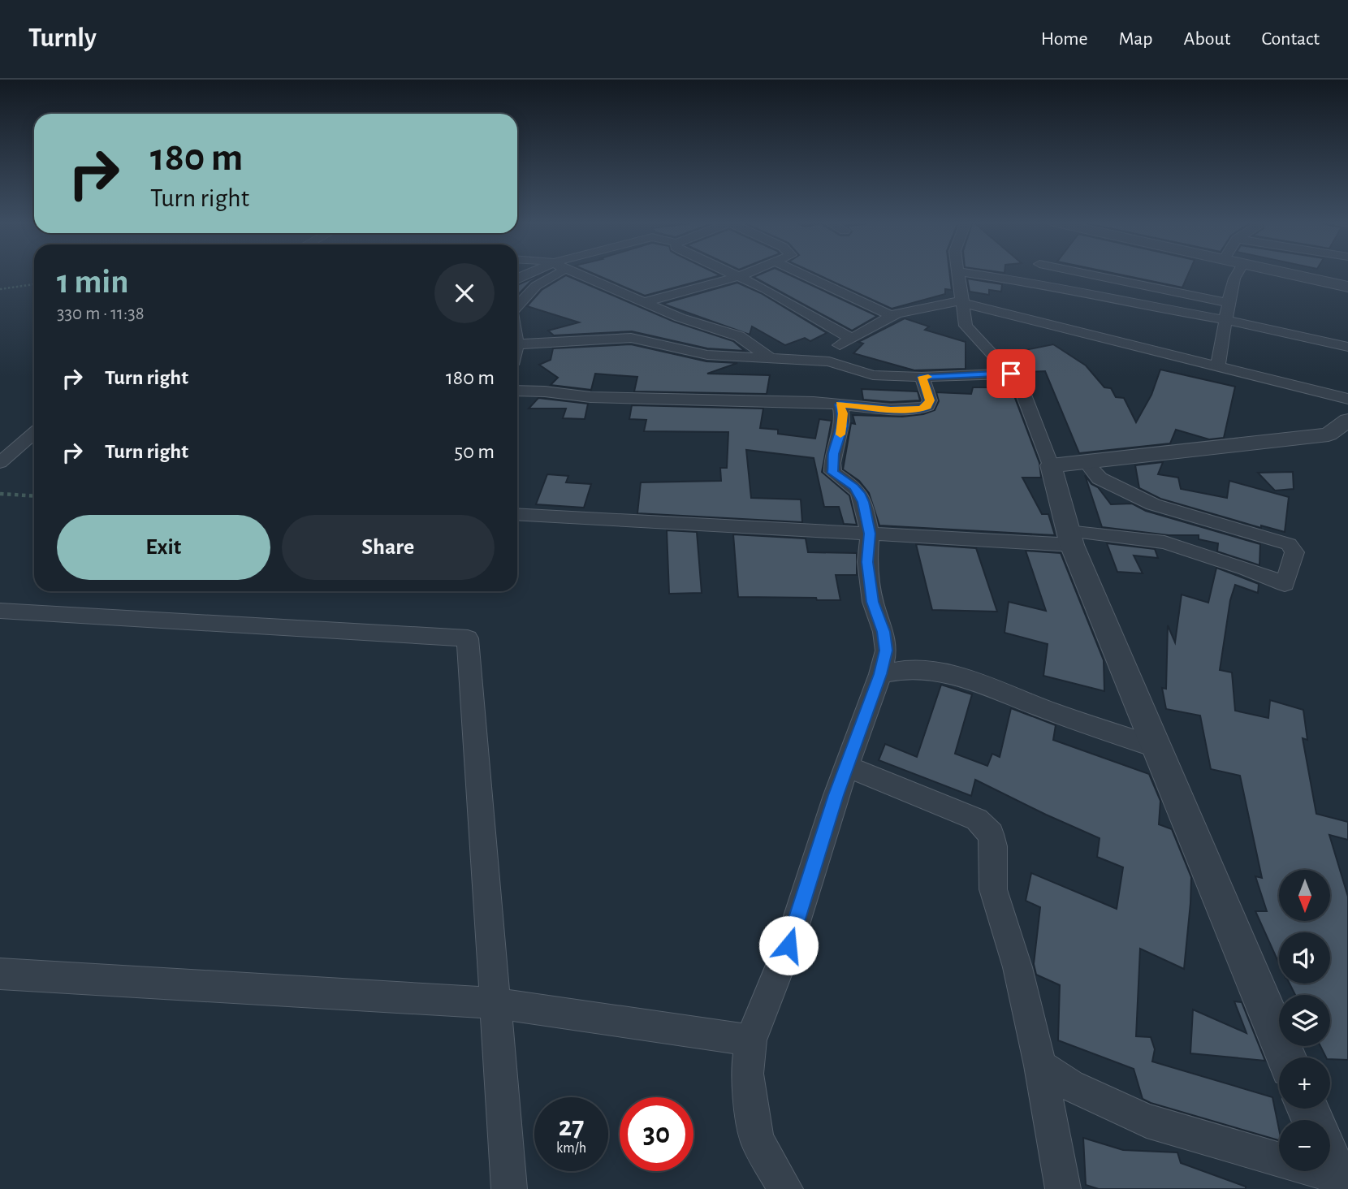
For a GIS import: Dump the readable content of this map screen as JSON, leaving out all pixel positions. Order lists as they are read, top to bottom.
{
  "north": "bottom",
  "page": {
    "header": "Turnly",
    "nav": [
      "Home",
      "Map",
      "About",
      "Contact"
    ],
    "turn": ["180 m", "Turn right"],
    "heading": ["1 min", "330 m · 11:38"],
    "list": [
      {
        "name": "Turn right",
        "value": "180 m"
      },
      {
        "name": "Turn right",
        "value": "50 m"
      }
    ],
    "buttons": ["Exit", "Share"],
    "map_buttons": ["+", "−"],
    "speed": "27 km/h",
    "limit": "30"
  }
}
